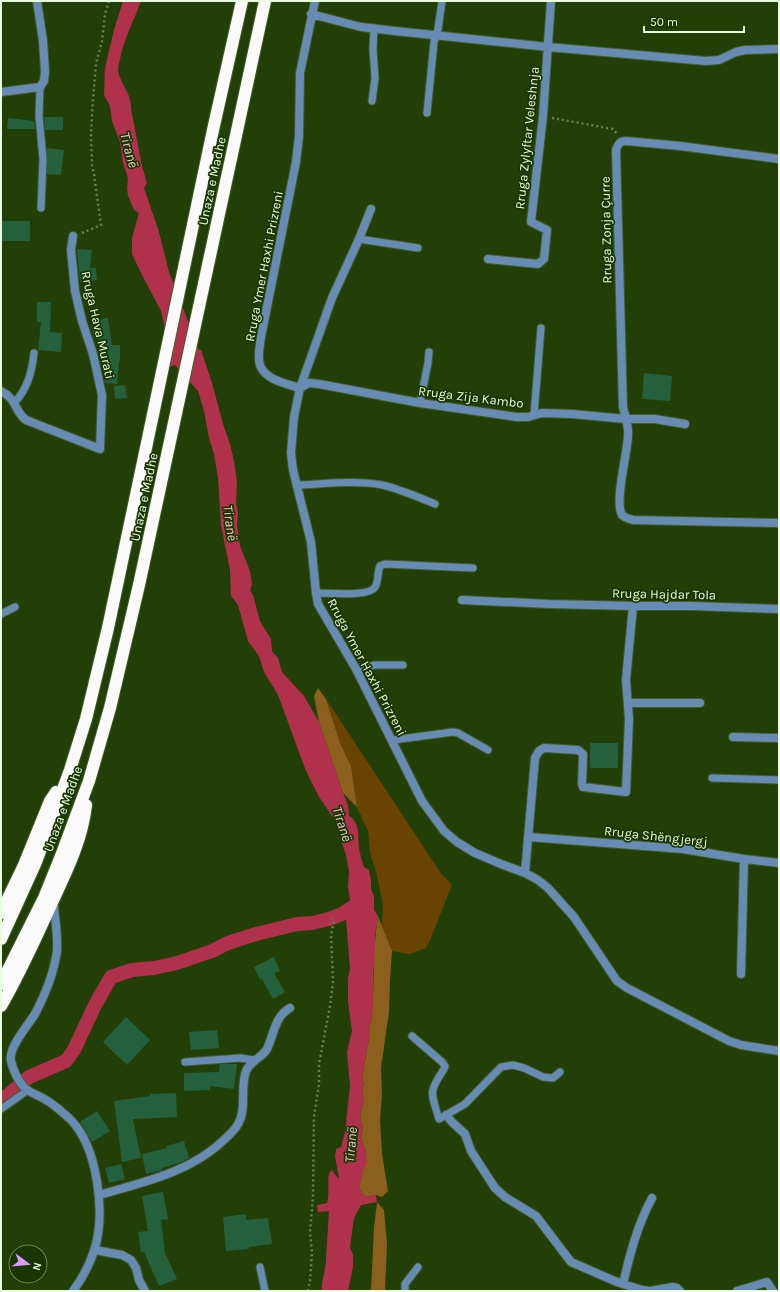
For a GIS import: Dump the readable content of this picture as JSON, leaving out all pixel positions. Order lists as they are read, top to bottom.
{
  "streets": {
    "highway": ["Unaza e Madhe"],
    "street": [
      "Rruga Zylyftar Veleshnja",
      "Rruga Zonja Çurre",
      "Rruga Ymer Haxhi Prizreni",
      "Rruga Hava Murati",
      "Rruga Zija Kambo",
      "Rruga Hajdar Tola",
      "Rruga Shëngjergj"
    ]
  },
  "crossings": [
    ["Rruga Zonja Çurre", "Rruga Zija Kambo"],
    ["Rruga Ymer Haxhi Prizreni", "Rruga Zija Kambo"]
  ],
  "water": ["Tiranë"],
  "scale_bar": "50 m",
  "north": "right"
}
